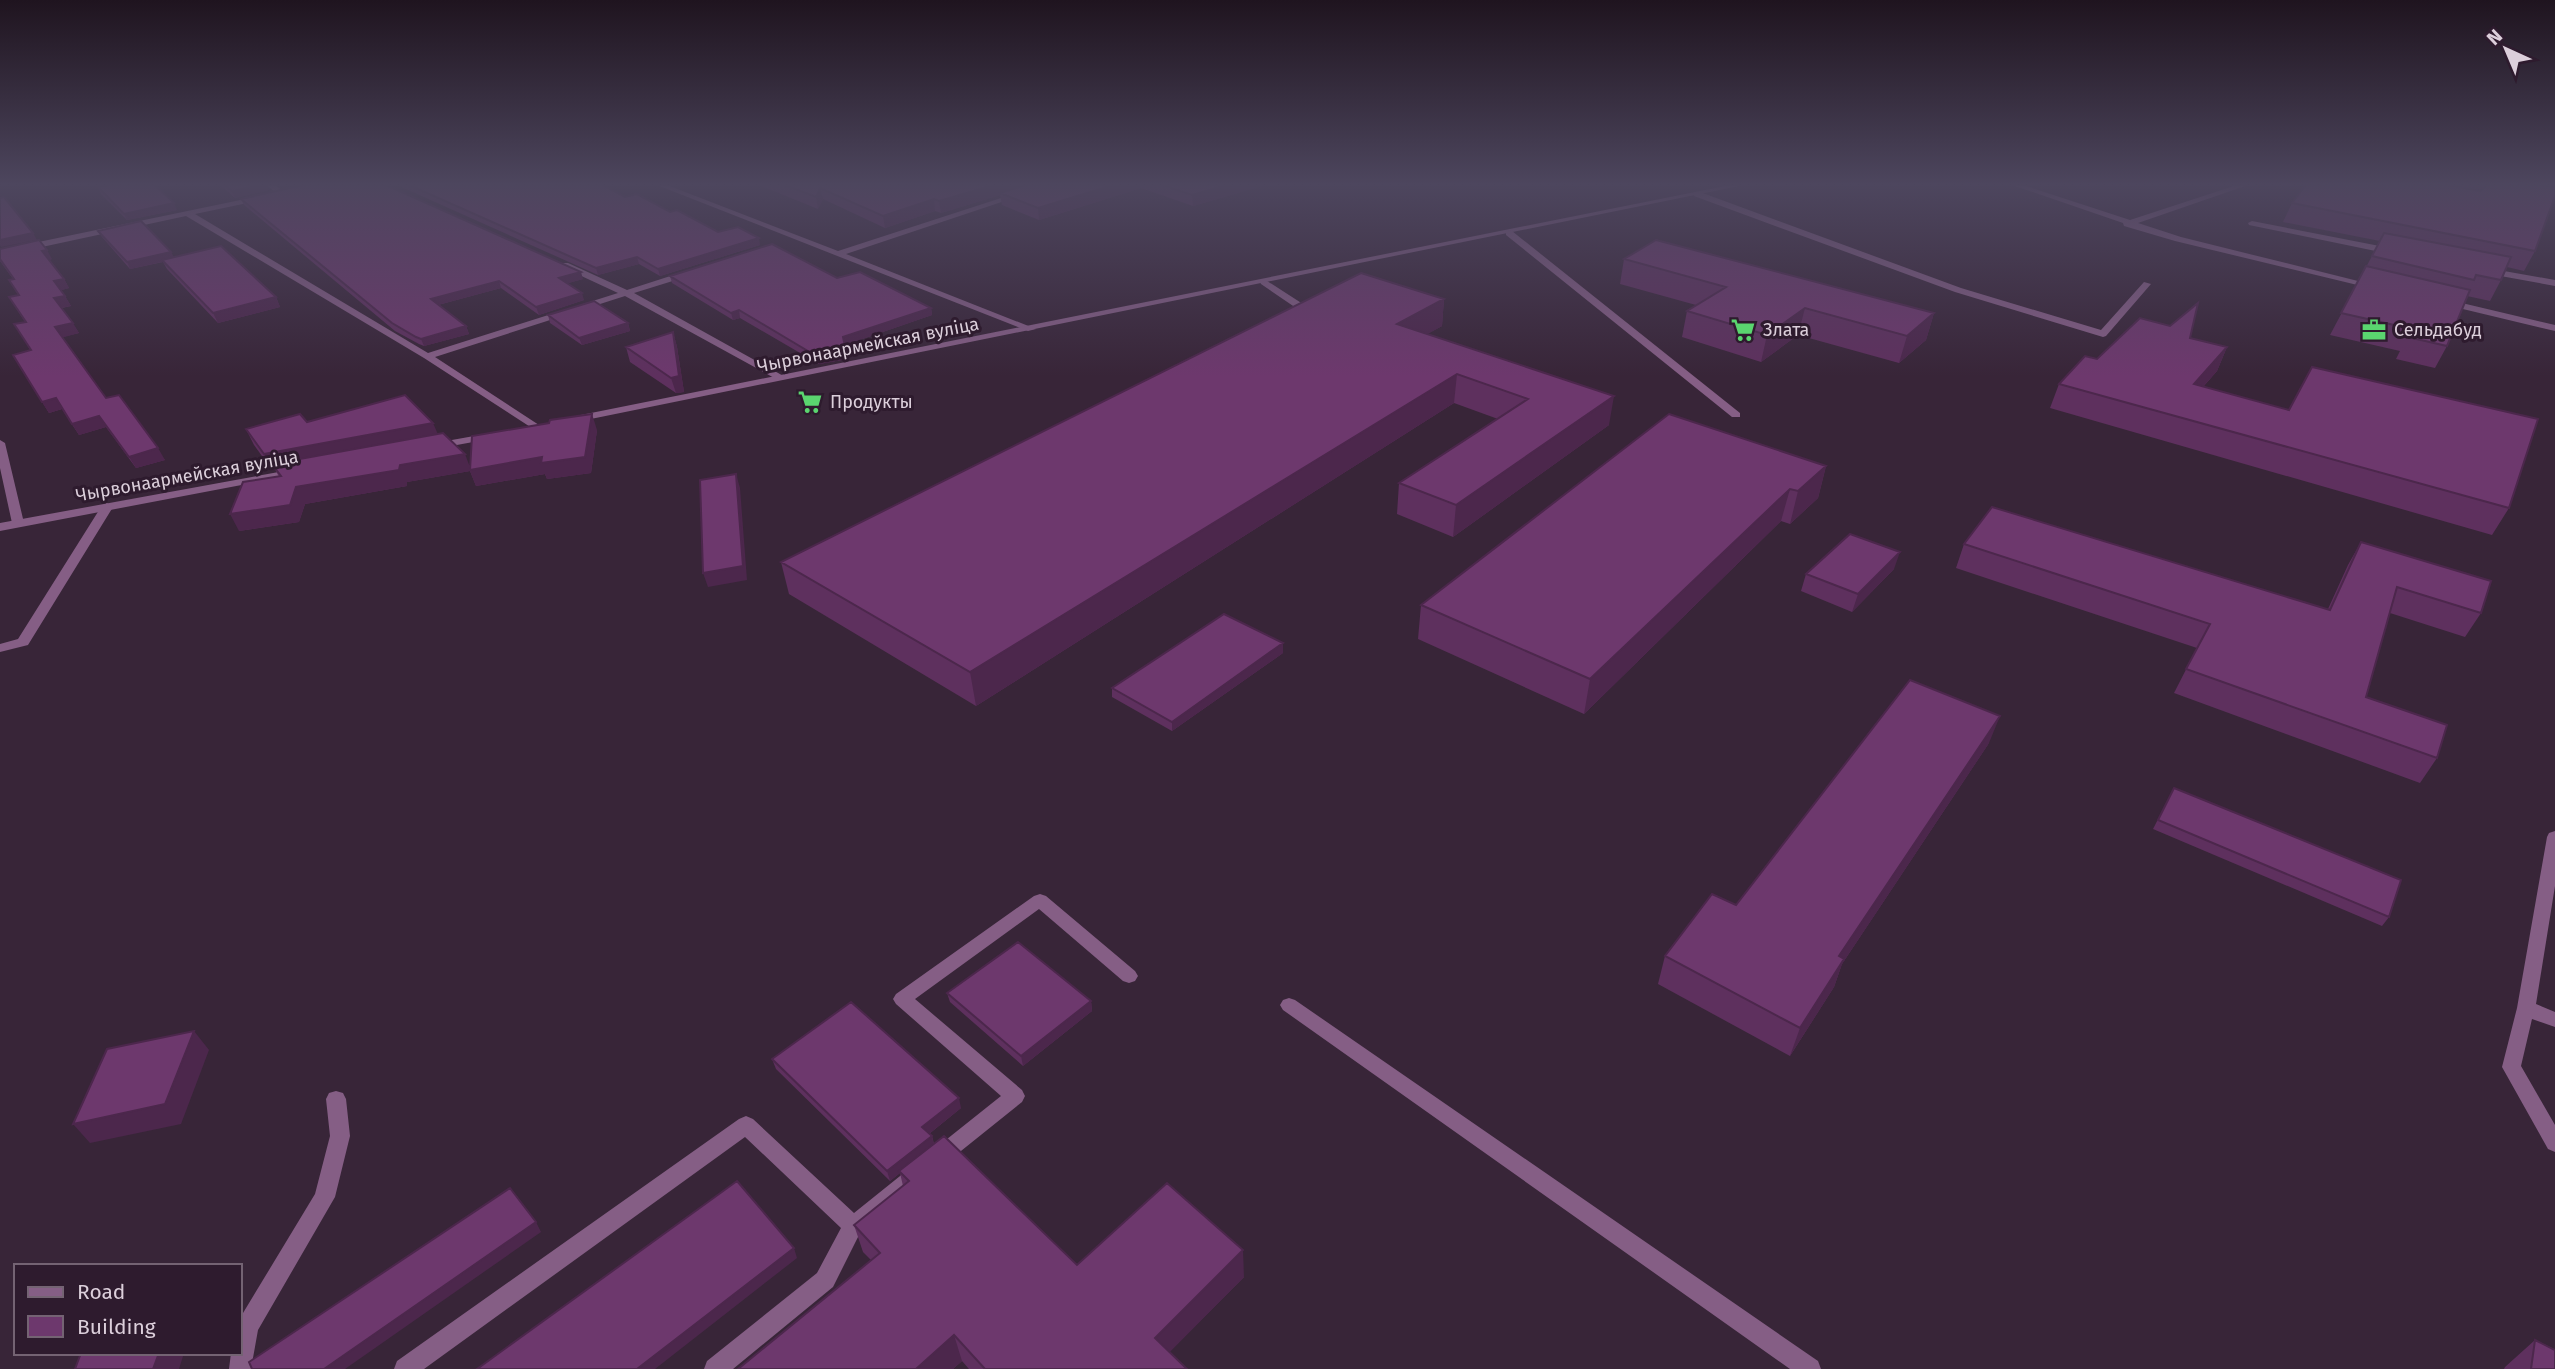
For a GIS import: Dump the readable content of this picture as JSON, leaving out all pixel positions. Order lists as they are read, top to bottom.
{
  "streets": {
    "street": ["Чырвонаармейская вуліца"]
  },
  "places": {
    "supermarket": ["Злата", "Продукты"],
    "office": ["Сельдабуд"]
  },
  "legend": ["Road", "Building"],
  "north": "top left"
}
